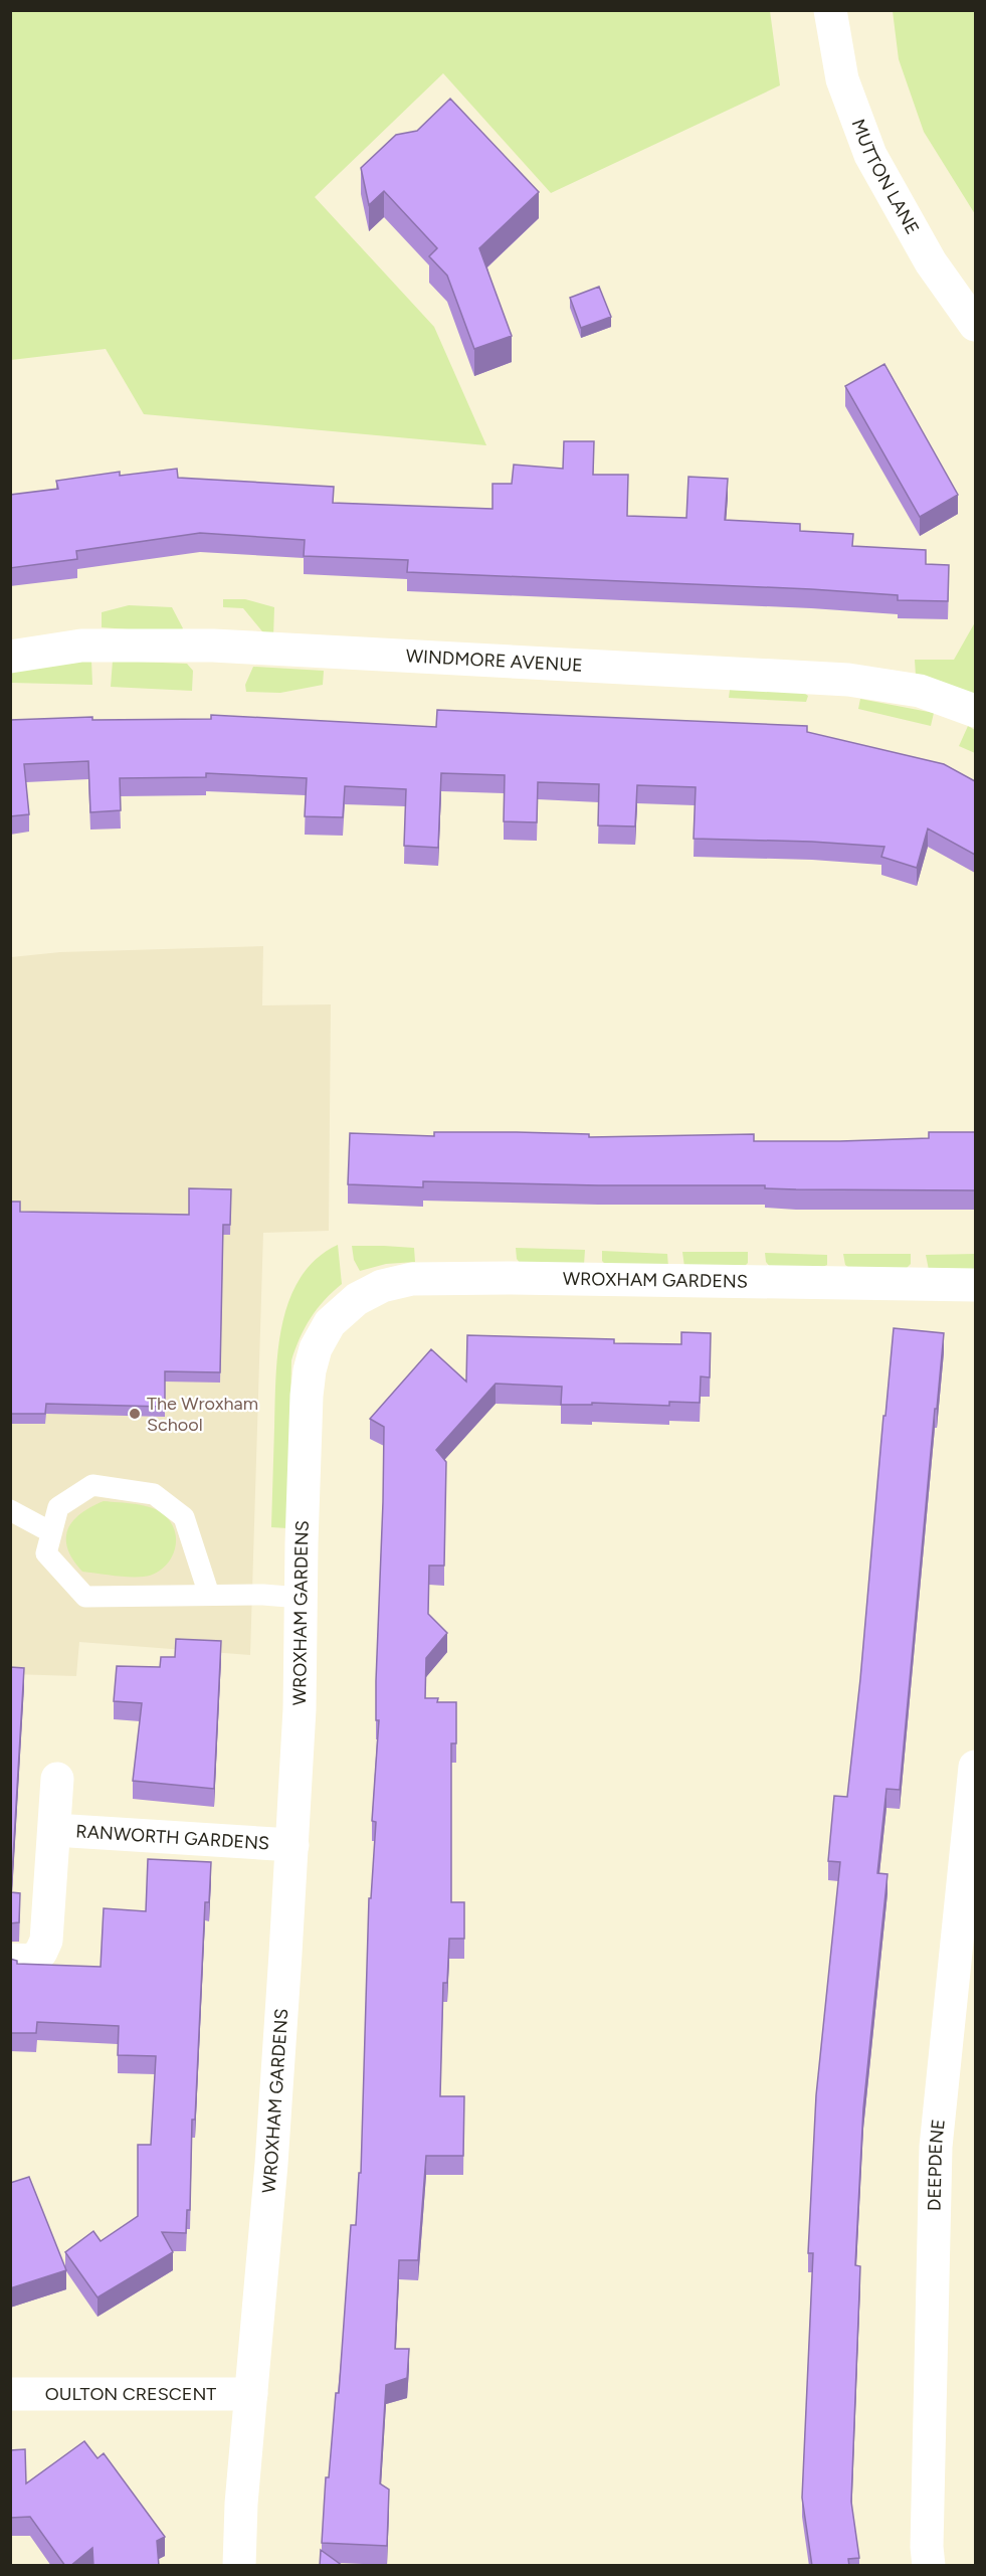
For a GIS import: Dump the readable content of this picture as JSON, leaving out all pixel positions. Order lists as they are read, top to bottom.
{
  "streets": {
    "street": [
      "MUTTON LANE",
      "WINDMORE AVENUE",
      "WROXHAM GARDENS",
      "RANWORTH GARDENS",
      "DEEPDENE",
      "OULTON CRESCENT"
    ]
  },
  "crossings": [
    ["WROXHAM GARDENS", "RANWORTH GARDENS"],
    ["WROXHAM GARDENS", "OULTON CRESCENT"]
  ],
  "places": ["The Wroxham School"]
}
